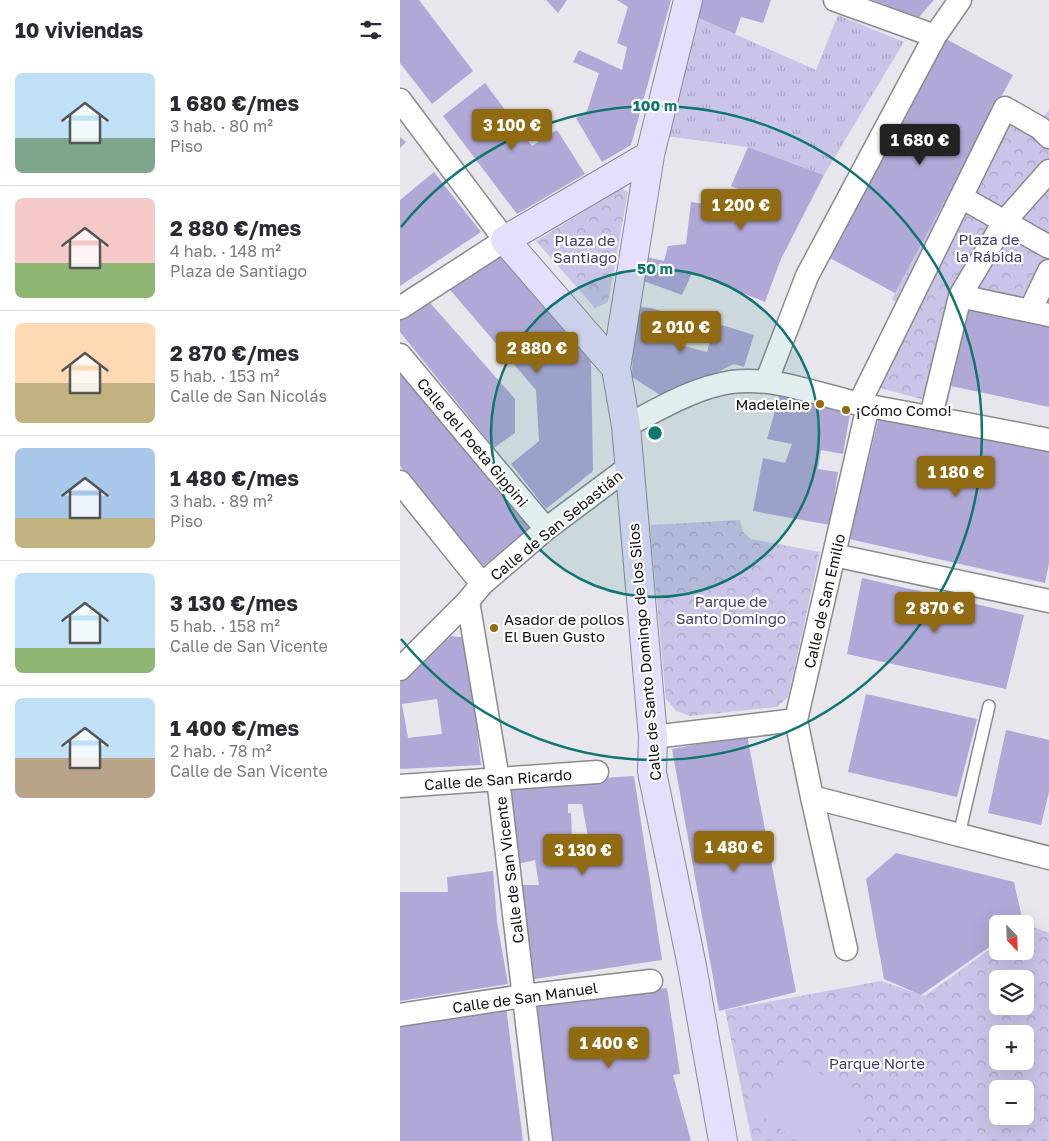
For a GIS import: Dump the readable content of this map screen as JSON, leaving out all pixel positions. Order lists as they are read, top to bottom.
{
  "streets": {
    "street": [
      "Calle del Poeta Gippini",
      "Calle de San Sebastián",
      "Calle de San Emilio",
      "Calle de Santo Domingo de los Silos",
      "Calle de San Ricardo",
      "Calle de San Vicente",
      "Calle de San Manuel"
    ]
  },
  "crossings": [
    ["Calle del Poeta Gippini", "Calle de San Sebastián"],
    ["Calle de San Sebastián", "Calle de Santo Domingo de los Silos"],
    ["Calle de San Sebastián", "Calle de San Vicente"],
    ["Calle de San Ricardo", "Calle de San Vicente"],
    ["Calle de San Vicente", "Calle de San Manuel"]
  ],
  "parks": [
    "Plaza de la Rábida",
    "Plaza de Santiago",
    "Parque de Santo Domingo",
    "Parque Norte"
  ],
  "places": ["Madeleine", "¡Cómo Como!", "Asador de pollos El Buen Gusto"],
  "north": "bottom right",
  "page": {
    "heading": "10 viviendas",
    "list": [
      {
        "name": "1 680 €/mes",
        "note": "3 hab. · 80 m² · Piso"
      },
      {
        "name": "2 880 €/mes",
        "note": "4 hab. · 148 m² · Plaza de Santiago"
      },
      {
        "name": "2 870 €/mes",
        "note": "5 hab. · 153 m² · Calle de San Nicolás"
      },
      {
        "name": "1 480 €/mes",
        "note": "3 hab. · 89 m² · Piso"
      },
      {
        "name": "3 130 €/mes",
        "note": "5 hab. · 158 m² · Calle de San Vicente"
      },
      {
        "name": "1 400 €/mes",
        "note": "2 hab. · 78 m² · Calle de San Vicente"
      }
    ],
    "price": [
      "3 100 €",
      "1 680 €",
      "1 200 €",
      "2 010 €",
      "2 880 €",
      "1 180 €",
      "2 870 €",
      "1 480 €",
      "3 130 €",
      "1 400 €"
    ],
    "map_buttons": ["+", "−"]
  },
  "rings": ["100 m", "50 m"]
}
